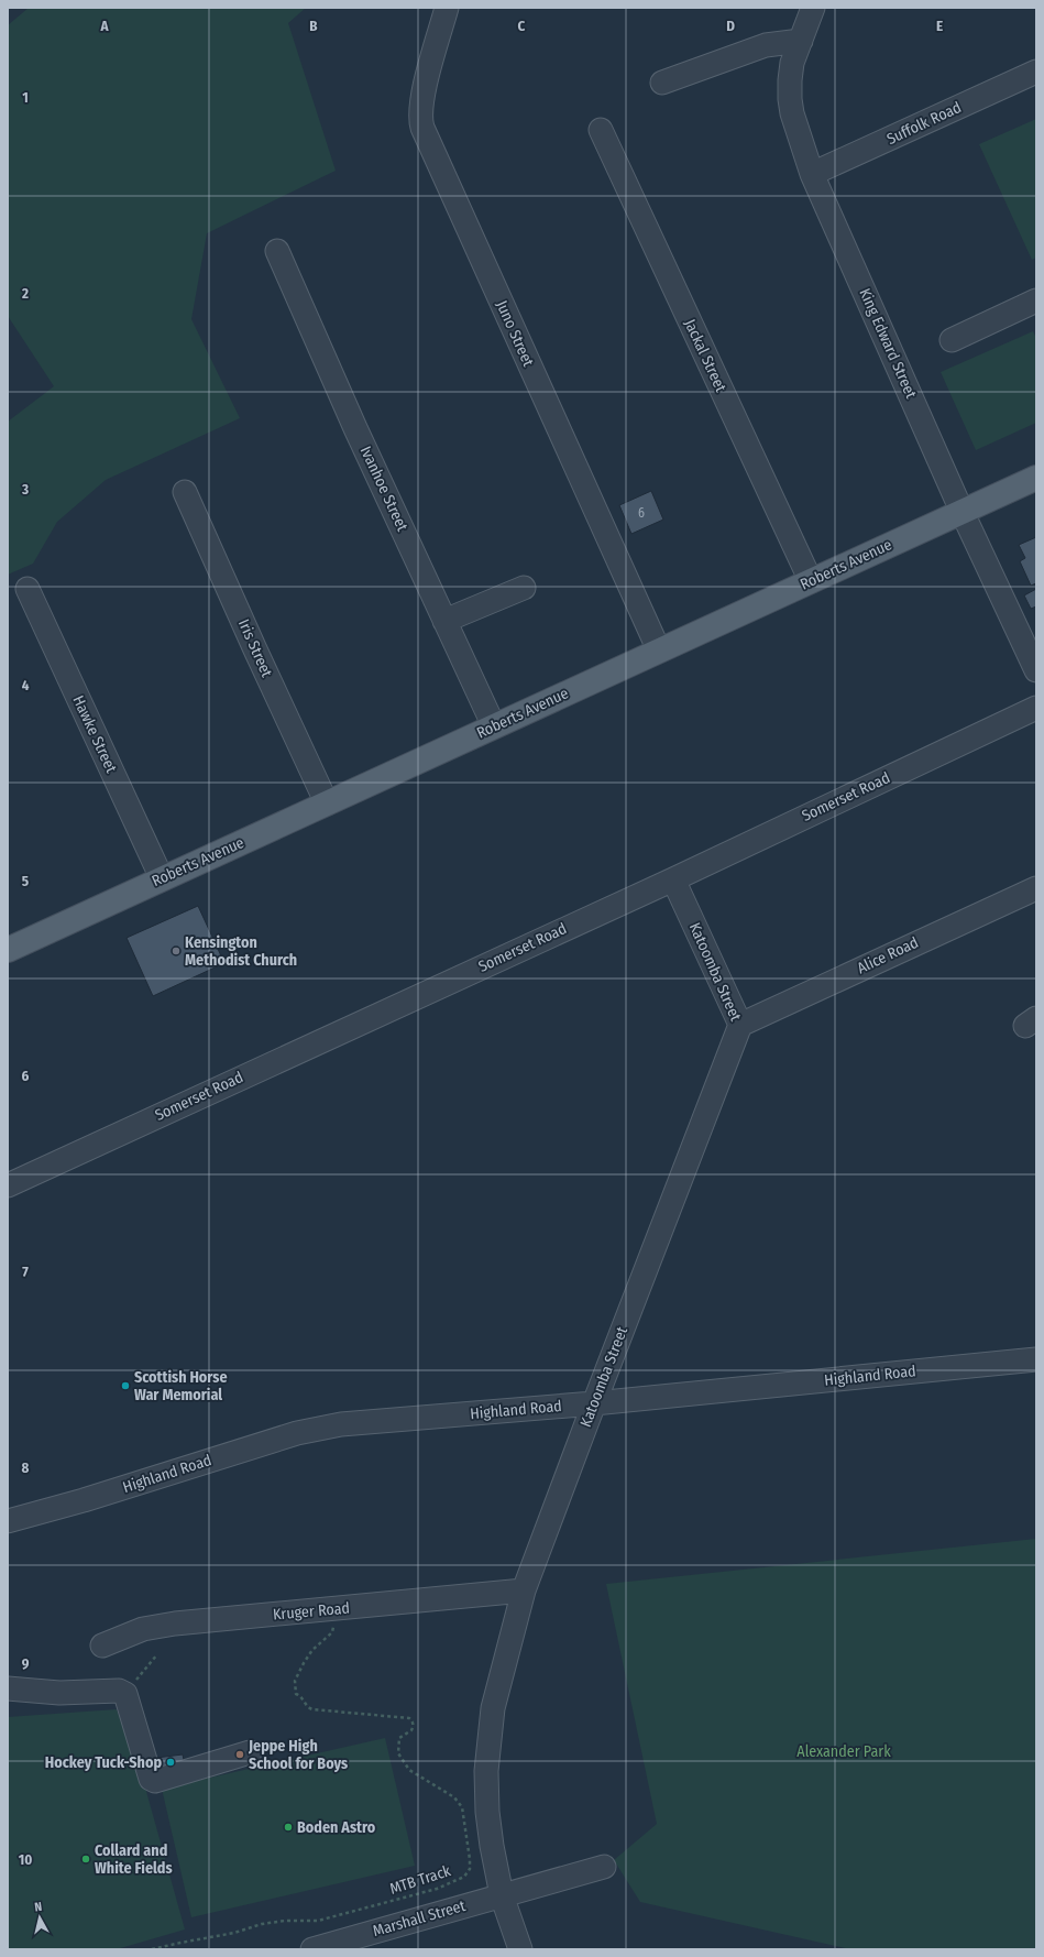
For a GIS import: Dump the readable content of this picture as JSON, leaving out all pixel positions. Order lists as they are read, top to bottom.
{
  "streets": {
    "main road": ["Roberts Avenue"],
    "street": [
      "Suffolk Road",
      "Juno Street",
      "King Edward Street",
      "Jackal Street",
      "Ivanhoe Street",
      "Iris Street",
      "Hawke Street",
      "Somerset Road",
      "Alice Road",
      "Katoomba Street",
      "Highland Road",
      "Kruger Road",
      "Marshall Street"
    ],
    "path": ["MTB Track"]
  },
  "crossings": [
    ["Suffolk Road", "King Edward Street"],
    ["Juno Street", "Roberts Avenue"],
    ["King Edward Street", "Roberts Avenue"],
    ["Jackal Street", "Roberts Avenue"],
    ["Ivanhoe Street", "Roberts Avenue"],
    ["Roberts Avenue", "Iris Street"],
    ["Roberts Avenue", "Hawke Street"],
    ["Somerset Road", "Katoomba Street"],
    ["Alice Road", "Katoomba Street"],
    ["Katoomba Street", "Highland Road"],
    ["Katoomba Street", "Kruger Road"],
    ["Katoomba Street", "Marshall Street"],
    ["Kruger Road", "MTB Track"]
  ],
  "parks": ["Alexander Park"],
  "places": [
    "Kensington Methodist Church",
    "Scottish Horse War Memorial",
    "Jeppe High School for Boys",
    "Hockey Tuck-Shop",
    "Boden Astro",
    "Collard and White Fields"
  ],
  "house_numbers": ["6"],
  "north": "top",
  "grid": {
    "columns": [
      "A",
      "B",
      "C",
      "D",
      "E"
    ],
    "rows": [
      "1",
      "2",
      "3",
      "4",
      "5",
      "6",
      "7",
      "8",
      "9",
      "10"
    ]
  }
}
